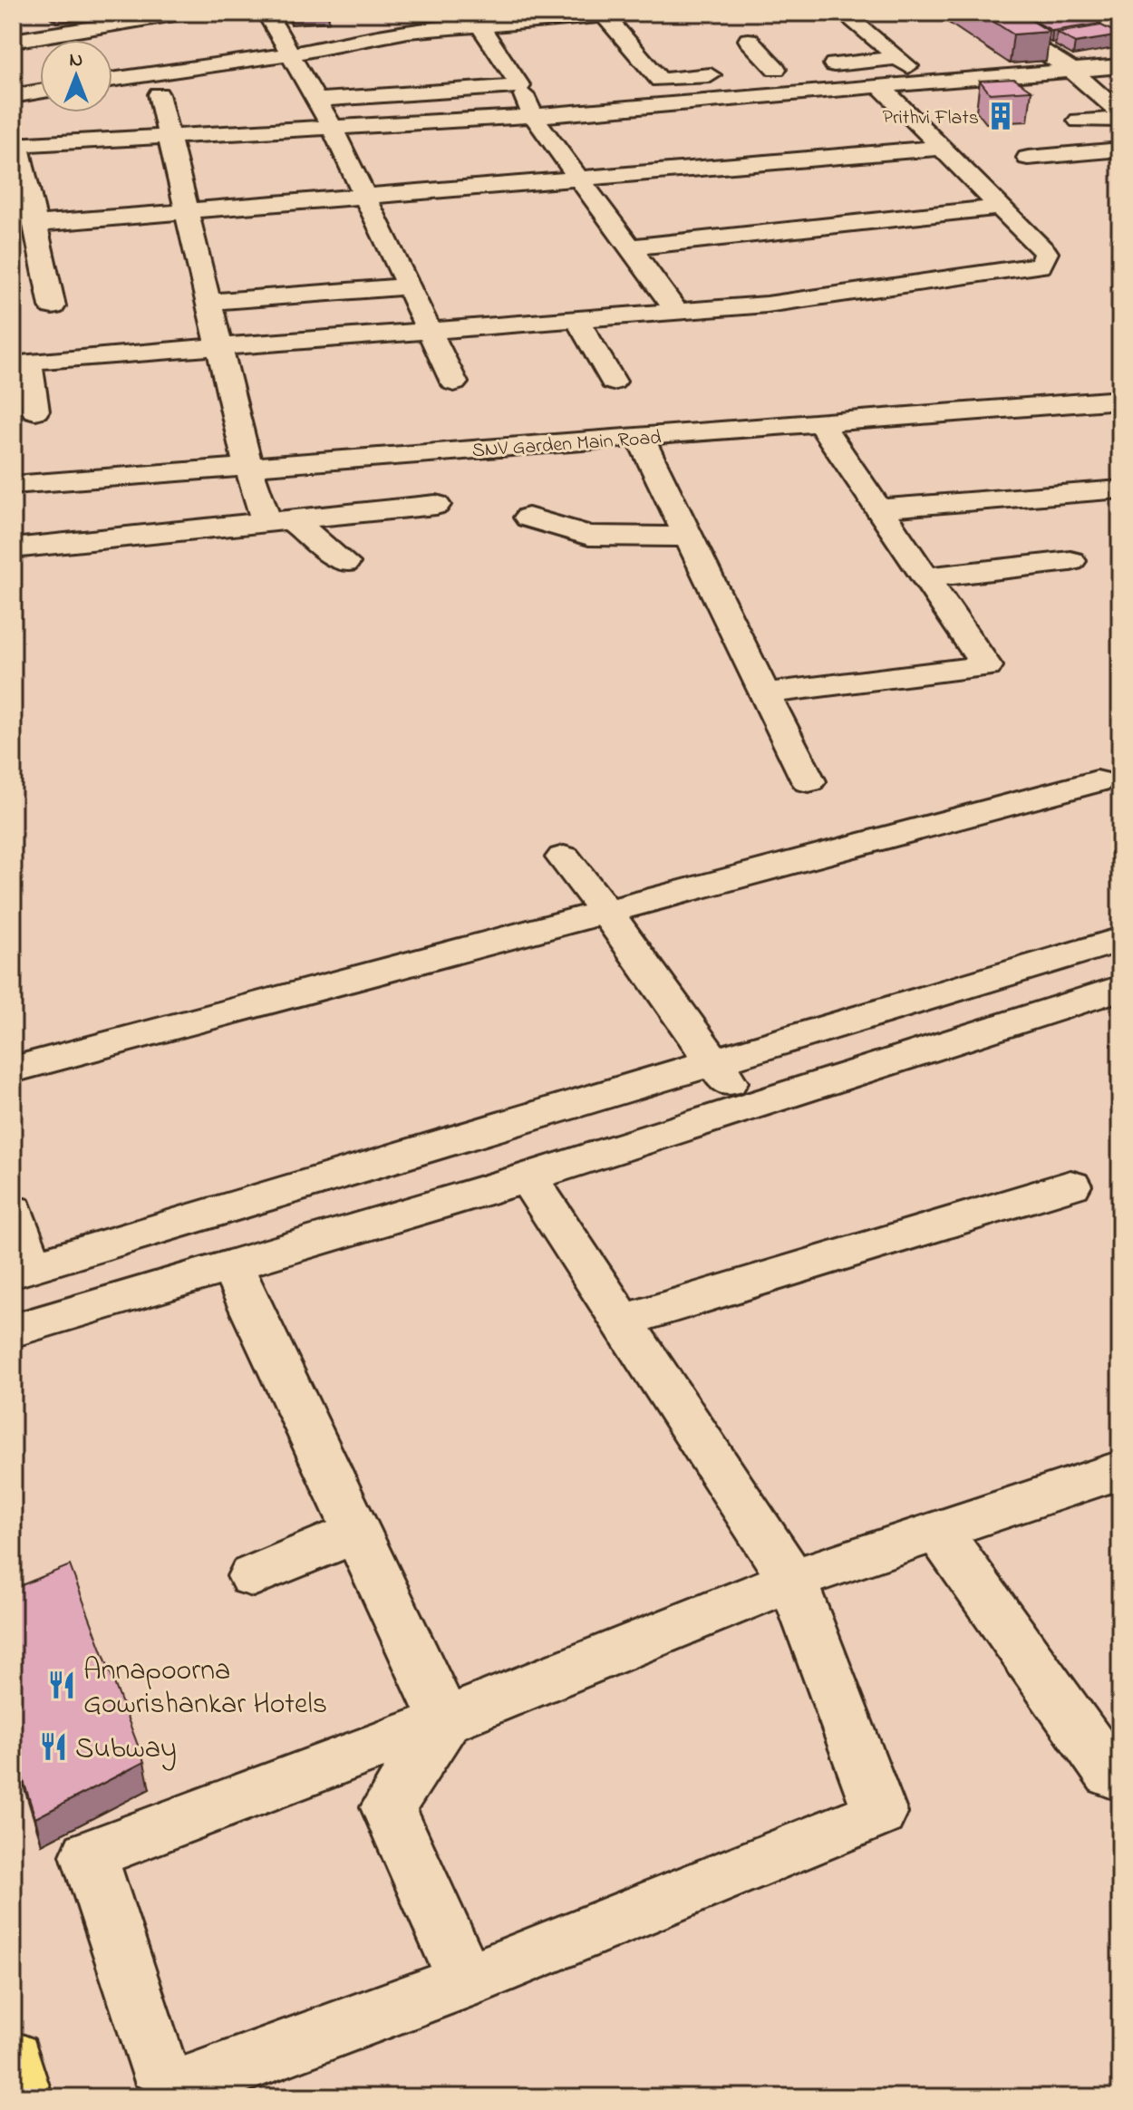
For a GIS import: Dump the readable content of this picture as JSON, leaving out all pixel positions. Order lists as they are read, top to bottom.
{
  "streets": {
    "street": ["SNV Garden Main Road"]
  },
  "places": {
    "building": ["Prithvi Flats"],
    "restaurant": ["Annapoorna Gowrishankar Hotels", "Subway"]
  },
  "north": "top"
}
